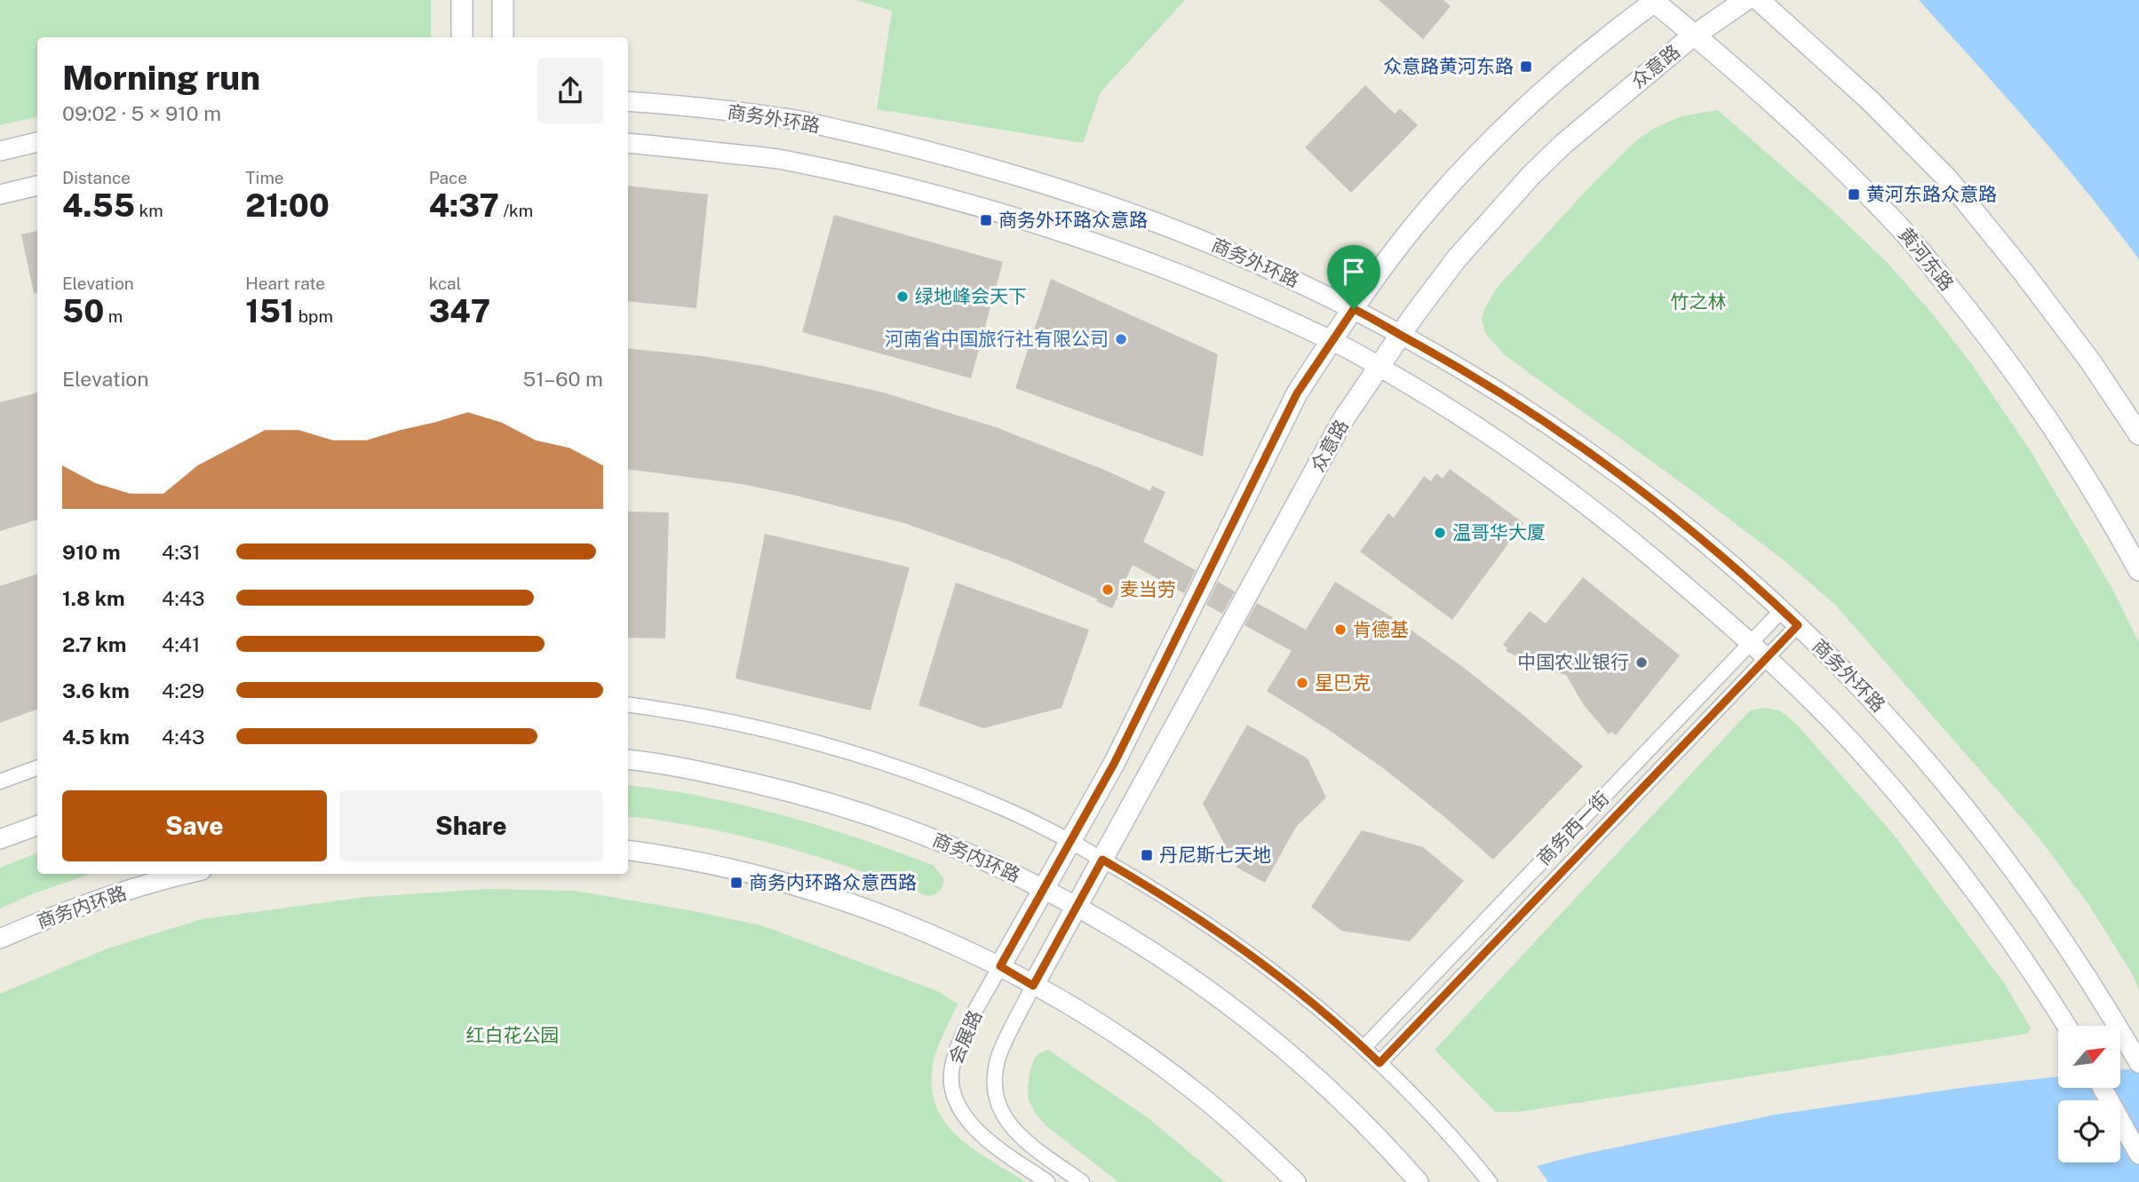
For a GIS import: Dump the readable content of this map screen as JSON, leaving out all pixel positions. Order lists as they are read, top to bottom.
{
  "streets": {
    "main road": ["众意路", "黄河东路"],
    "street": [
      "商务外环路",
      "商务西一街",
      "商务内环路",
      "会展路"
    ]
  },
  "crossings": [
    ["众意路", "商务外环路"],
    ["众意路", "黄河东路"],
    ["众意路", "商务内环路"],
    ["众意路", "会展路"],
    ["商务外环路", "商务西一街"]
  ],
  "parks": ["竹之林", "红白花公园"],
  "places": {
    "transit": [
      "众意路黄河东路",
      "黄河东路众意路",
      "商务外环路众意路",
      "丹尼斯七天地",
      "商务内环路众意西路"
    ],
    "other": [
      "绿地峰会天下",
      "河南省中国旅行社有限公司",
      "温哥华大厦",
      "麦当劳",
      "肯德基",
      "中国农业银行",
      "星巴克"
    ]
  },
  "north": "top right",
  "page": {
    "heading": ["Morning run", "09:02 · 5 × 910 m"],
    "stats": [
      ["Distance", "4.55 km"],
      ["Time", "21:00"],
      ["Pace", "4:37 /km"],
      ["Elevation", "50 m"],
      ["Heart rate", "151 bpm"],
      ["kcal", "347"]
    ],
    "chart": ["Elevation", "51–60 m"],
    "list": [
      {
        "name": "910 m",
        "note": "4:31"
      },
      {
        "name": "1.8 km",
        "note": "4:43"
      },
      {
        "name": "2.7 km",
        "note": "4:41"
      },
      {
        "name": "3.6 km",
        "note": "4:29"
      },
      {
        "name": "4.5 km",
        "note": "4:43"
      }
    ],
    "buttons": ["Save", "Share"]
  }
}
